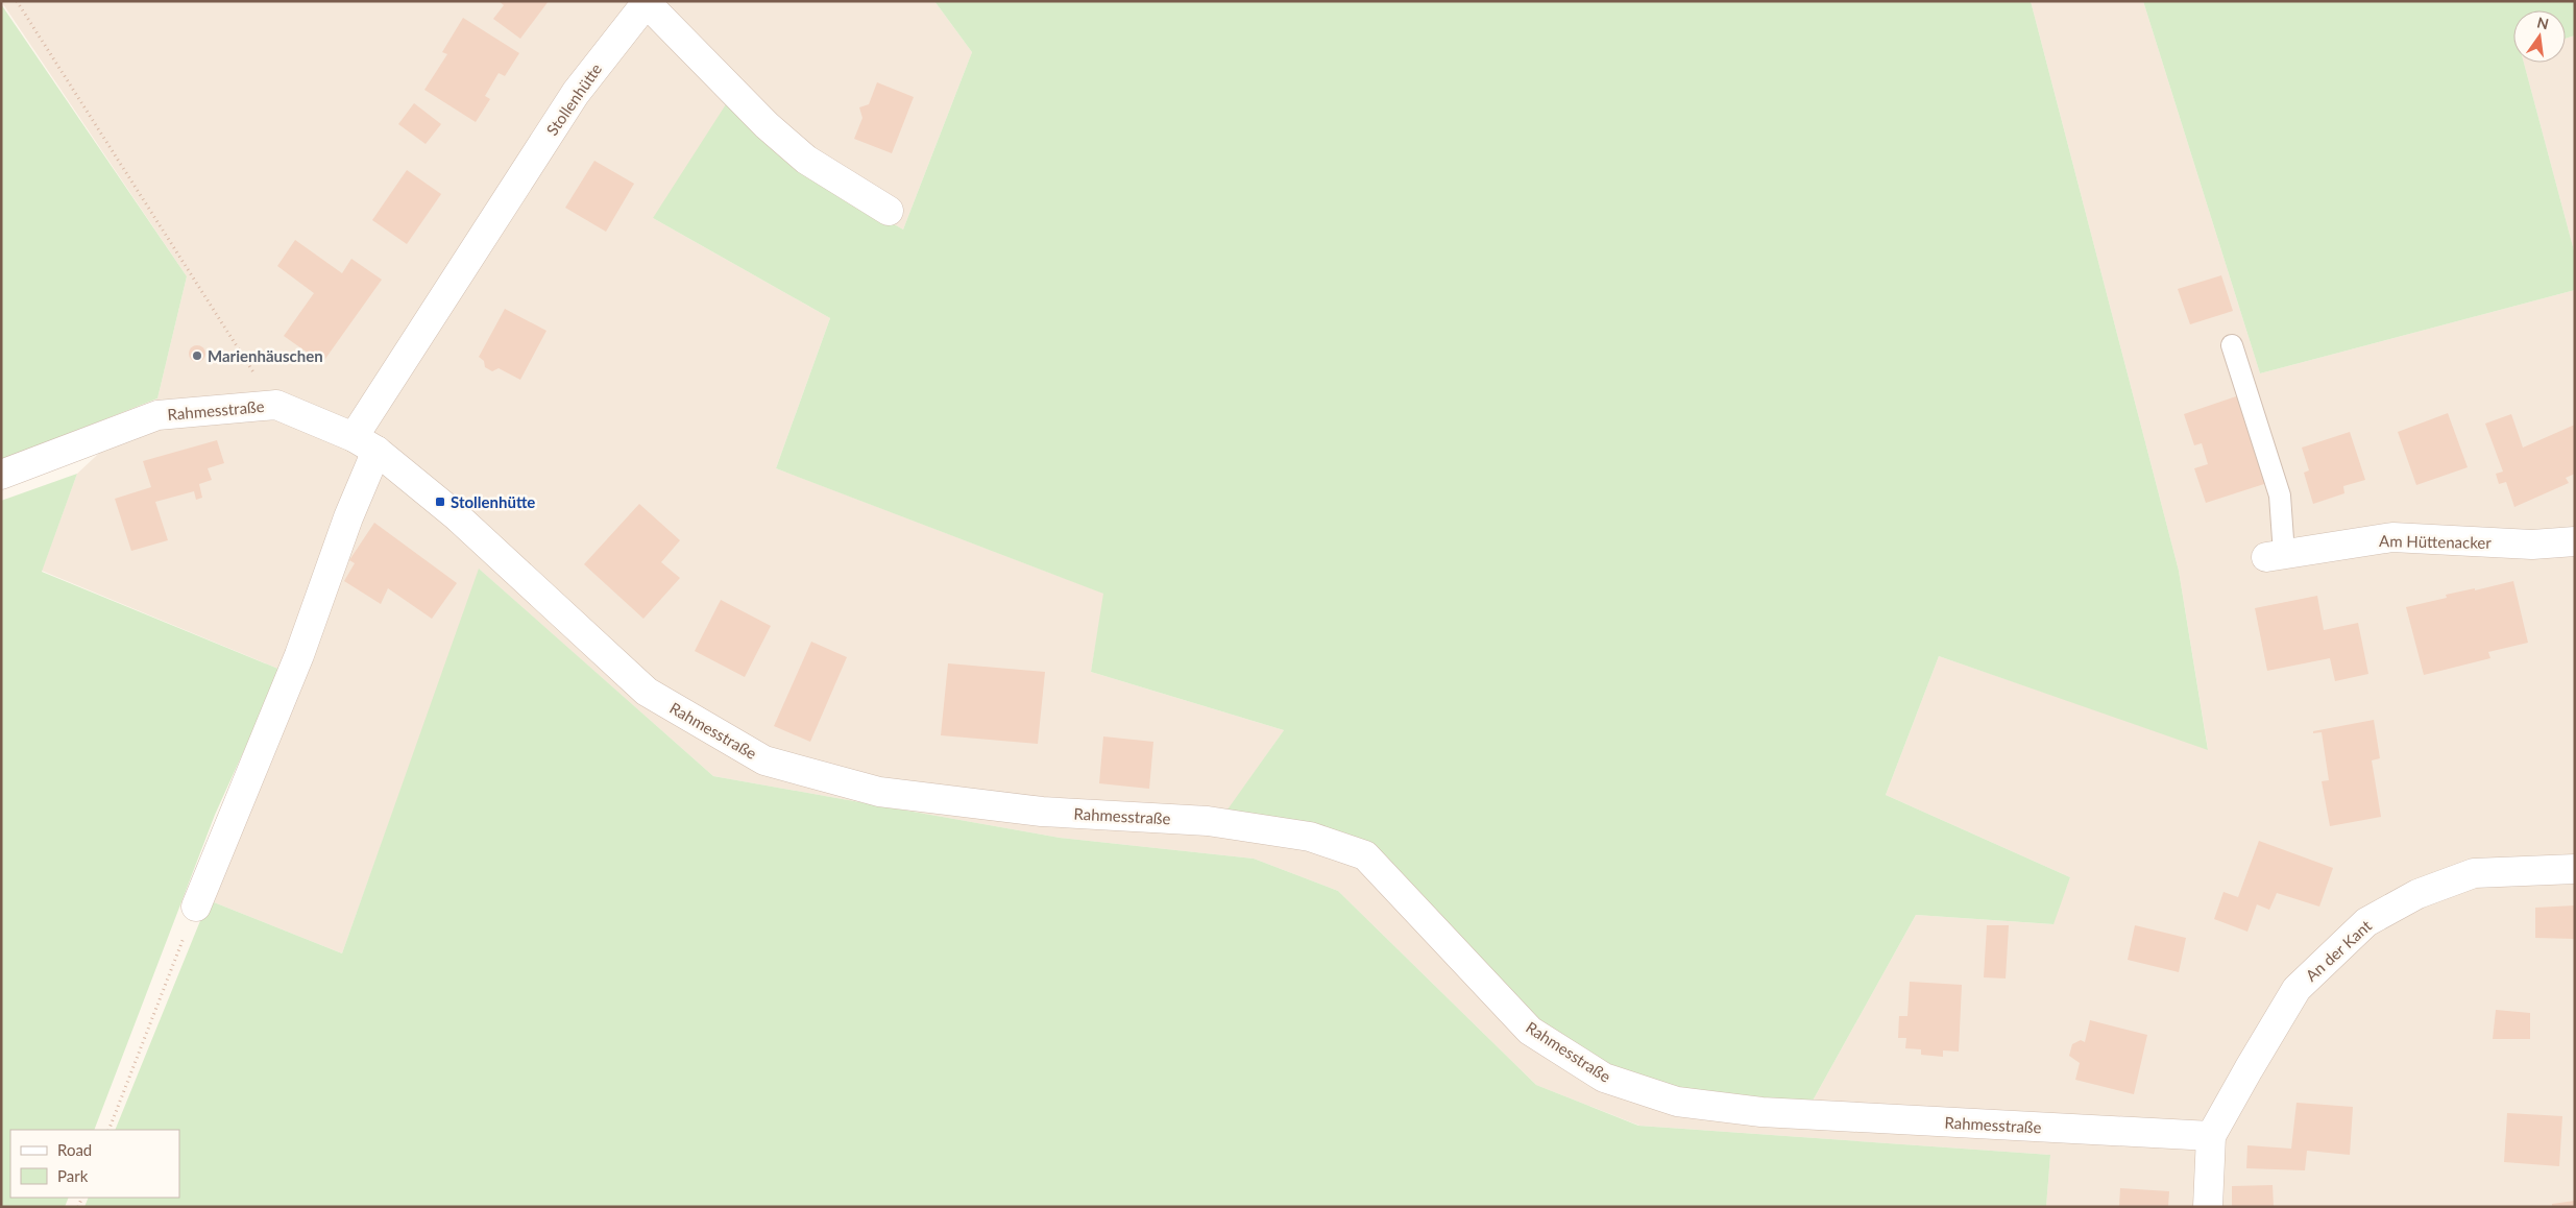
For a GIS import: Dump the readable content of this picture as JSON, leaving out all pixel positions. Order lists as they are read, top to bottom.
{
  "streets": {
    "street": [
      "Stollenhütte",
      "Rahmesstraße",
      "Am Hüttenacker",
      "An der Kant"
    ]
  },
  "crossings": [
    ["Stollenhütte", "Rahmesstraße"],
    ["Rahmesstraße", "An der Kant"]
  ],
  "places": {
    "other": ["Marienhäuschen"],
    "transit": ["Stollenhütte"]
  },
  "legend": ["Road", "Park"],
  "north": "top"
}
